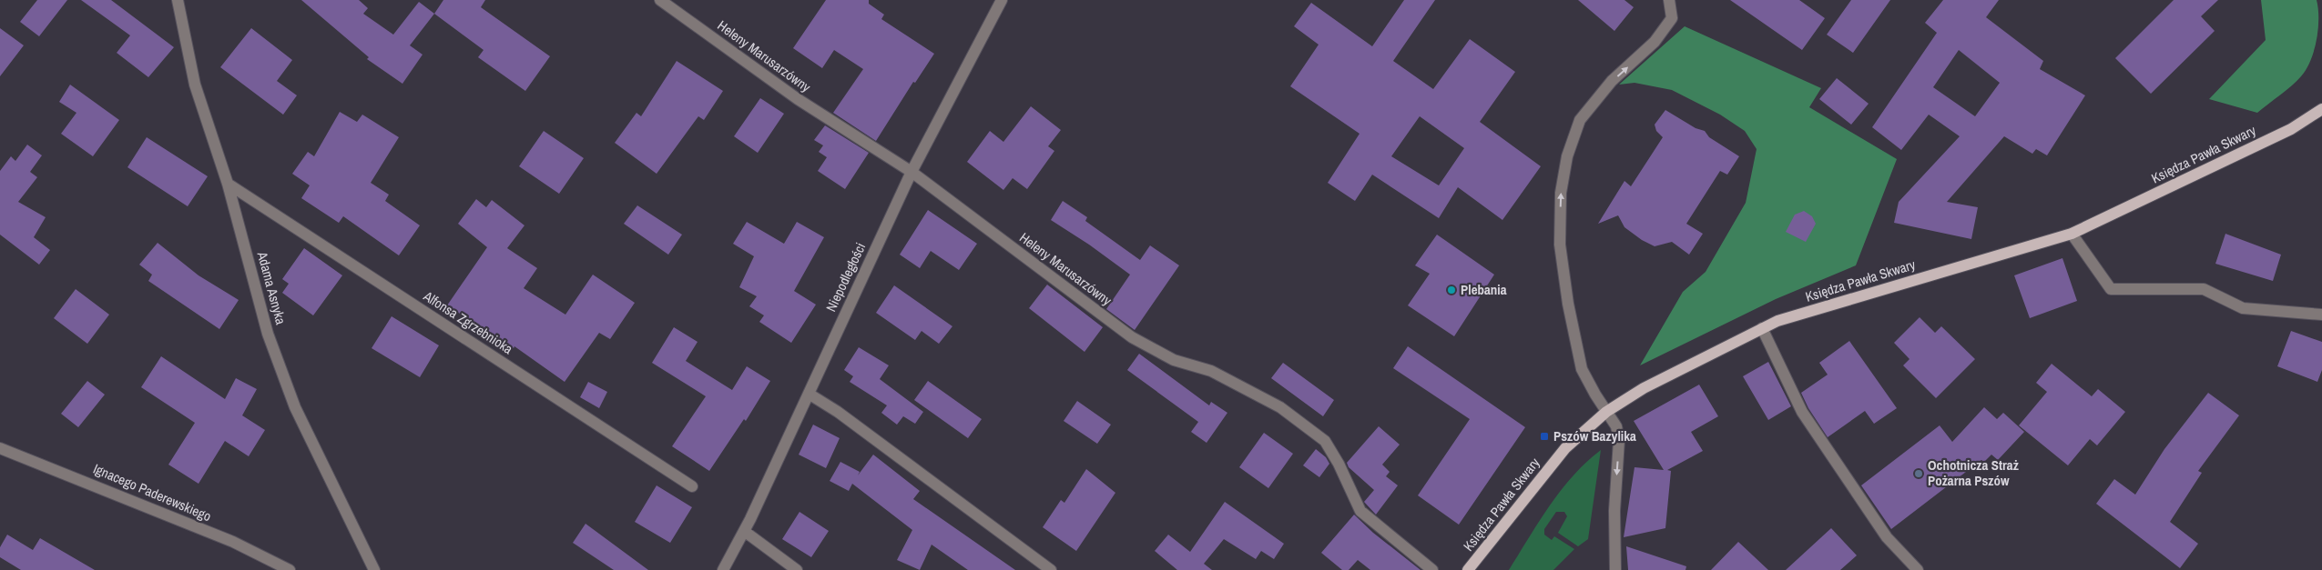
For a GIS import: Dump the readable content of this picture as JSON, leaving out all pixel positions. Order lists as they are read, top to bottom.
{
  "streets": {
    "main road": ["Księdza Pawła Skwary"],
    "street": [
      "Heleny Marusarzówny",
      "Niepodległości",
      "Adama Asnyka",
      "Alfonsa Zgrzebnioka",
      "Ignacego Paderewskiego"
    ]
  },
  "crossings": [
    ["Heleny Marusarzówny", "Niepodległości"],
    ["Adama Asnyka", "Alfonsa Zgrzebnioka"]
  ],
  "places": {
    "other": ["Plebania", "Ochotnicza Straż Pożarna Pszów"],
    "transit": ["Pszów Bazylika"]
  }
}
